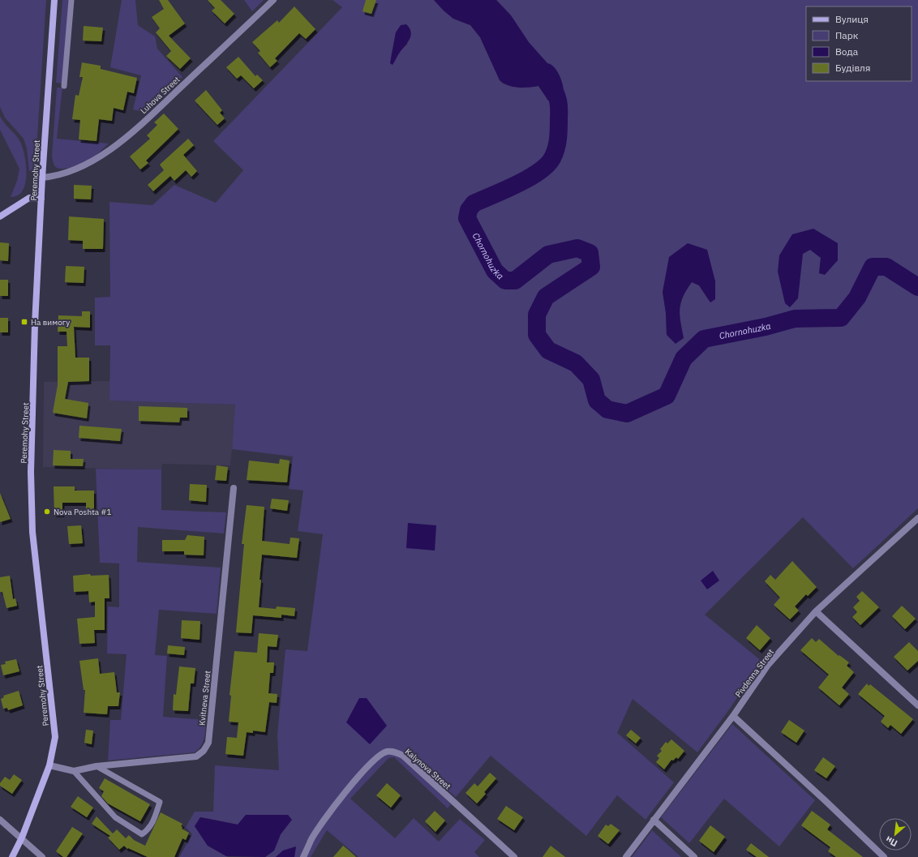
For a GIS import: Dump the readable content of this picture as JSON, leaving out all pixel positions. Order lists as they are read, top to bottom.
{
  "streets": {
    "main road": ["Peremohy Street"],
    "street": [
      "Luhova Street",
      "Pivdenna Street",
      "Kvitneva Street",
      "Kalynova Street"
    ]
  },
  "crossings": [
    ["Luhova Street", "Peremohy Street"],
    ["Peremohy Street", "Kvitneva Street"]
  ],
  "water": ["Chornohuzka"],
  "places": {
    "transit": ["На вимогу"],
    "other": ["Nova Poshta #1"]
  },
  "legend": [
    "Вулиця",
    "Парк",
    "Вода",
    "Будівля"
  ],
  "north": "bottom left"
}
